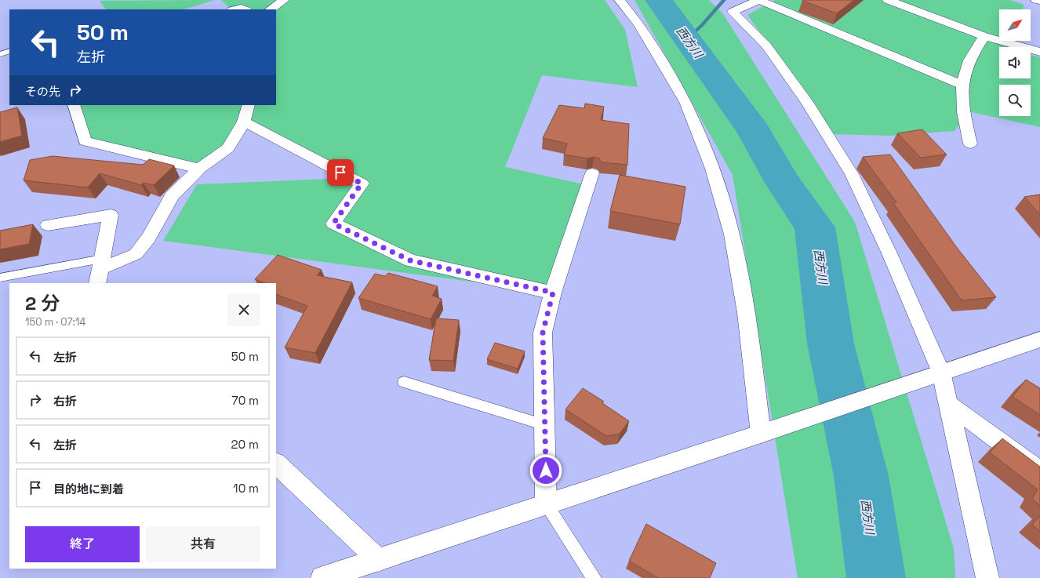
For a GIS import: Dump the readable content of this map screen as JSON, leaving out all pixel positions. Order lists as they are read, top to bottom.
{
  "water": ["西方川"],
  "north": "top right",
  "page": {
    "turn": ["50 m", "左折"],
    "then": "その先",
    "heading": ["2 分", "150 m · 07:14"],
    "list": [
      {
        "name": "左折",
        "value": "50 m"
      },
      {
        "name": "右折",
        "value": "70 m"
      },
      {
        "name": "左折",
        "value": "20 m"
      },
      {
        "name": "目的地に到着",
        "value": "10 m"
      }
    ],
    "buttons": ["終了", "共有"]
  }
}
